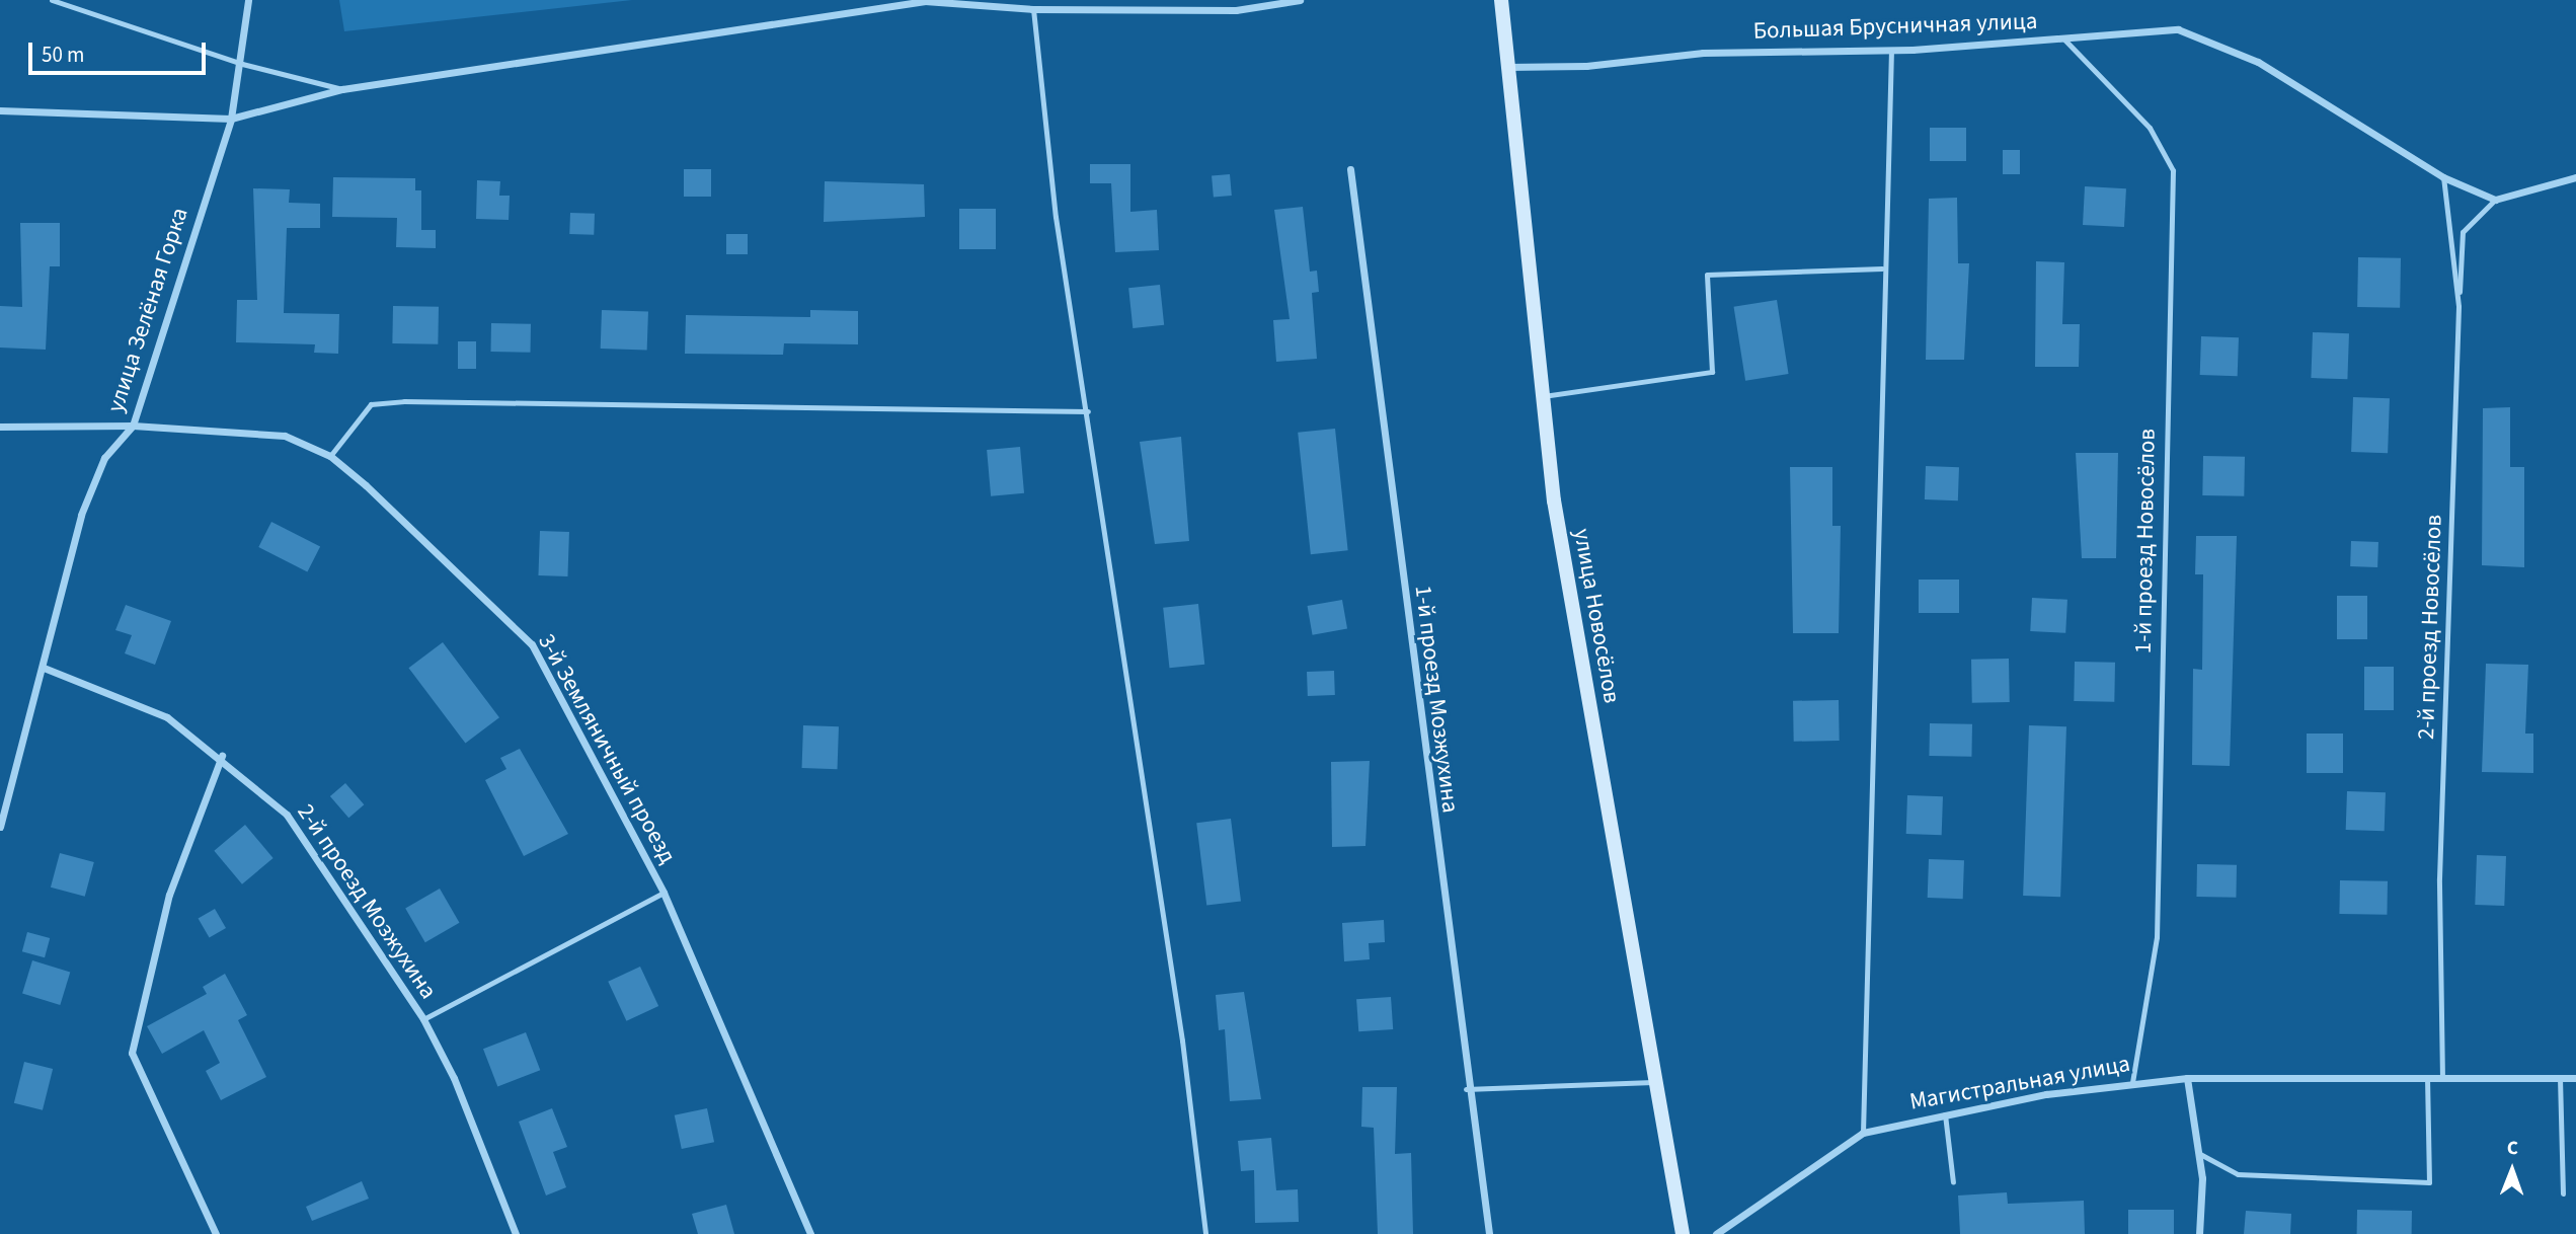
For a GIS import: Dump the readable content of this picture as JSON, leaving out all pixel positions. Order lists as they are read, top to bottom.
{
  "streets": {
    "street": [
      "Большая Брусничная улица",
      "улица Зелёная Горка",
      "улица Новосёлов",
      "1-й проезд Мозжухина",
      "3-й Земляничный проезд",
      "2-й проезд Мозжухина",
      "Магистральная улица"
    ],
    "lane": ["1-й проезд Новосёлов", "2-й проезд Новосёлов"]
  },
  "crossings": [
    ["Большая Брусничная улица", "1-й проезд Новосёлов"],
    ["Большая Брусничная улица", "улица Новосёлов"],
    ["Большая Брусничная улица", "2-й проезд Новосёлов"],
    ["улица Зелёная Горка", "3-й Земляничный проезд"],
    ["улица Зелёная Горка", "2-й проезд Мозжухина"],
    ["1-й проезд Новосёлов", "Магистральная улица"],
    ["2-й проезд Новосёлов", "Магистральная улица"]
  ],
  "scale_bar": "50 m",
  "north": "top"
}
